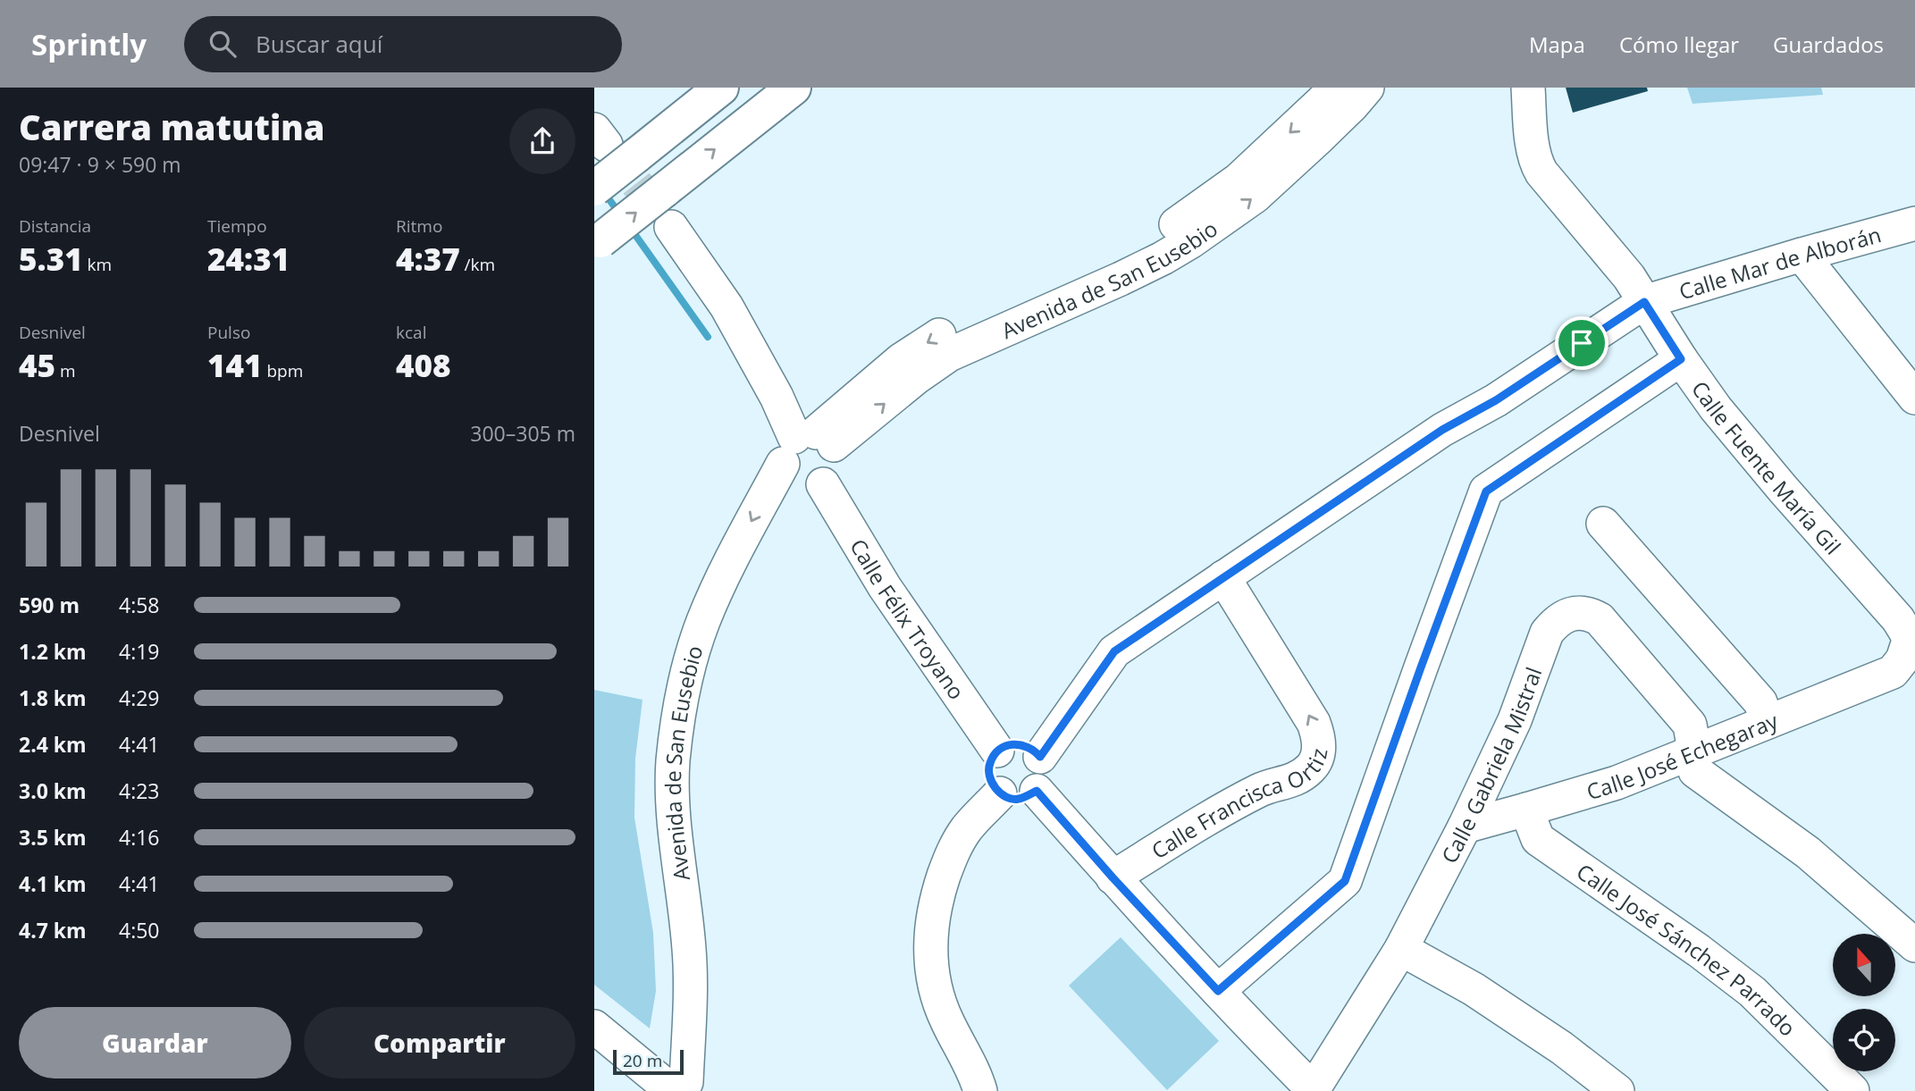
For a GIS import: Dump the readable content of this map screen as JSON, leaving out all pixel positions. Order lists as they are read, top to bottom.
{
  "streets": {
    "street": [
      "Calle Mar de Alborán",
      "Avenida de San Eusebio",
      "Calle Fuente María Gil",
      "Calle Félix Troyano",
      "Calle José Echegaray",
      "Calle Gabriela Mistral",
      "Calle Francisca Ortiz",
      "Calle José Sánchez Parrado"
    ]
  },
  "crossings": [
    ["Calle Mar de Alborán", "Calle Fuente María Gil"],
    ["Calle Mar de Alborán", "Calle Félix Troyano"],
    ["Calle Mar de Alborán", "Calle Francisca Ortiz"],
    ["Avenida de San Eusebio", "Calle Félix Troyano"],
    ["Calle Fuente María Gil", "Calle José Echegaray"],
    ["Calle José Echegaray", "Calle Gabriela Mistral"],
    ["Calle José Echegaray", "Calle José Sánchez Parrado"]
  ],
  "scale_bar": "20 m",
  "north": "top",
  "page": {
    "header": "Sprintly",
    "search": "Buscar aquí",
    "nav": ["Mapa", "Cómo llegar", "Guardados"],
    "heading": ["Carrera matutina", "09:47 · 9 × 590 m"],
    "stats": [
      ["Distancia", "5.31 km"],
      ["Tiempo", "24:31"],
      ["Ritmo", "4:37 /km"],
      ["Desnivel", "45 m"],
      ["Pulso", "141 bpm"],
      ["kcal", "408"]
    ],
    "chart": ["Desnivel", "300–305 m"],
    "list": [
      {
        "name": "590 m",
        "note": "4:58"
      },
      {
        "name": "1.2 km",
        "note": "4:19"
      },
      {
        "name": "1.8 km",
        "note": "4:29"
      },
      {
        "name": "2.4 km",
        "note": "4:41"
      },
      {
        "name": "3.0 km",
        "note": "4:23"
      },
      {
        "name": "3.5 km",
        "note": "4:16"
      },
      {
        "name": "4.1 km",
        "note": "4:41"
      },
      {
        "name": "4.7 km",
        "note": "4:50"
      }
    ],
    "buttons": ["Guardar", "Compartir"],
    "scale": "20 m"
  }
}
